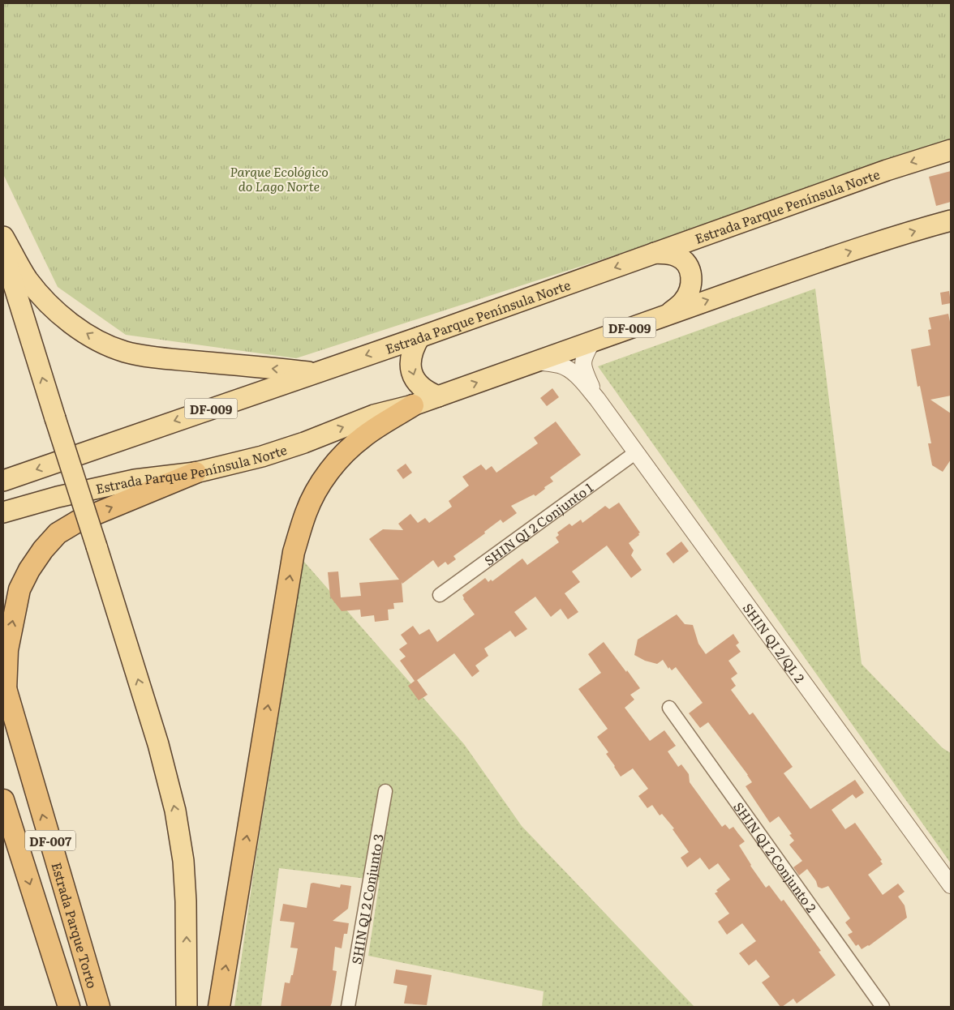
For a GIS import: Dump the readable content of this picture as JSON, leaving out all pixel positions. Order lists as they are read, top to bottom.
{
  "streets": {
    "highway": ["DF-007", "Estrada Parque Torto"],
    "main road": ["Estrada Parque Península Norte", "DF-009"],
    "street": [
      "SHIN QI 2 Conjunto 1",
      "SHIN QI 2/QL 2",
      "SHIN QI 2 Conjunto 2",
      "SHIN QI 2 Conjunto 3"
    ]
  },
  "crossings": [
    ["Estrada Parque Península Norte", "SHIN QI 2/QL 2"],
    ["Estrada Parque Península Norte", "Estrada Parque Torto"],
    ["SHIN QI 2 Conjunto 1", "SHIN QI 2/QL 2"]
  ],
  "one_way": ["Estrada Parque Torto"],
  "parks": ["Parque Ecológico do Lago Norte"]
}
